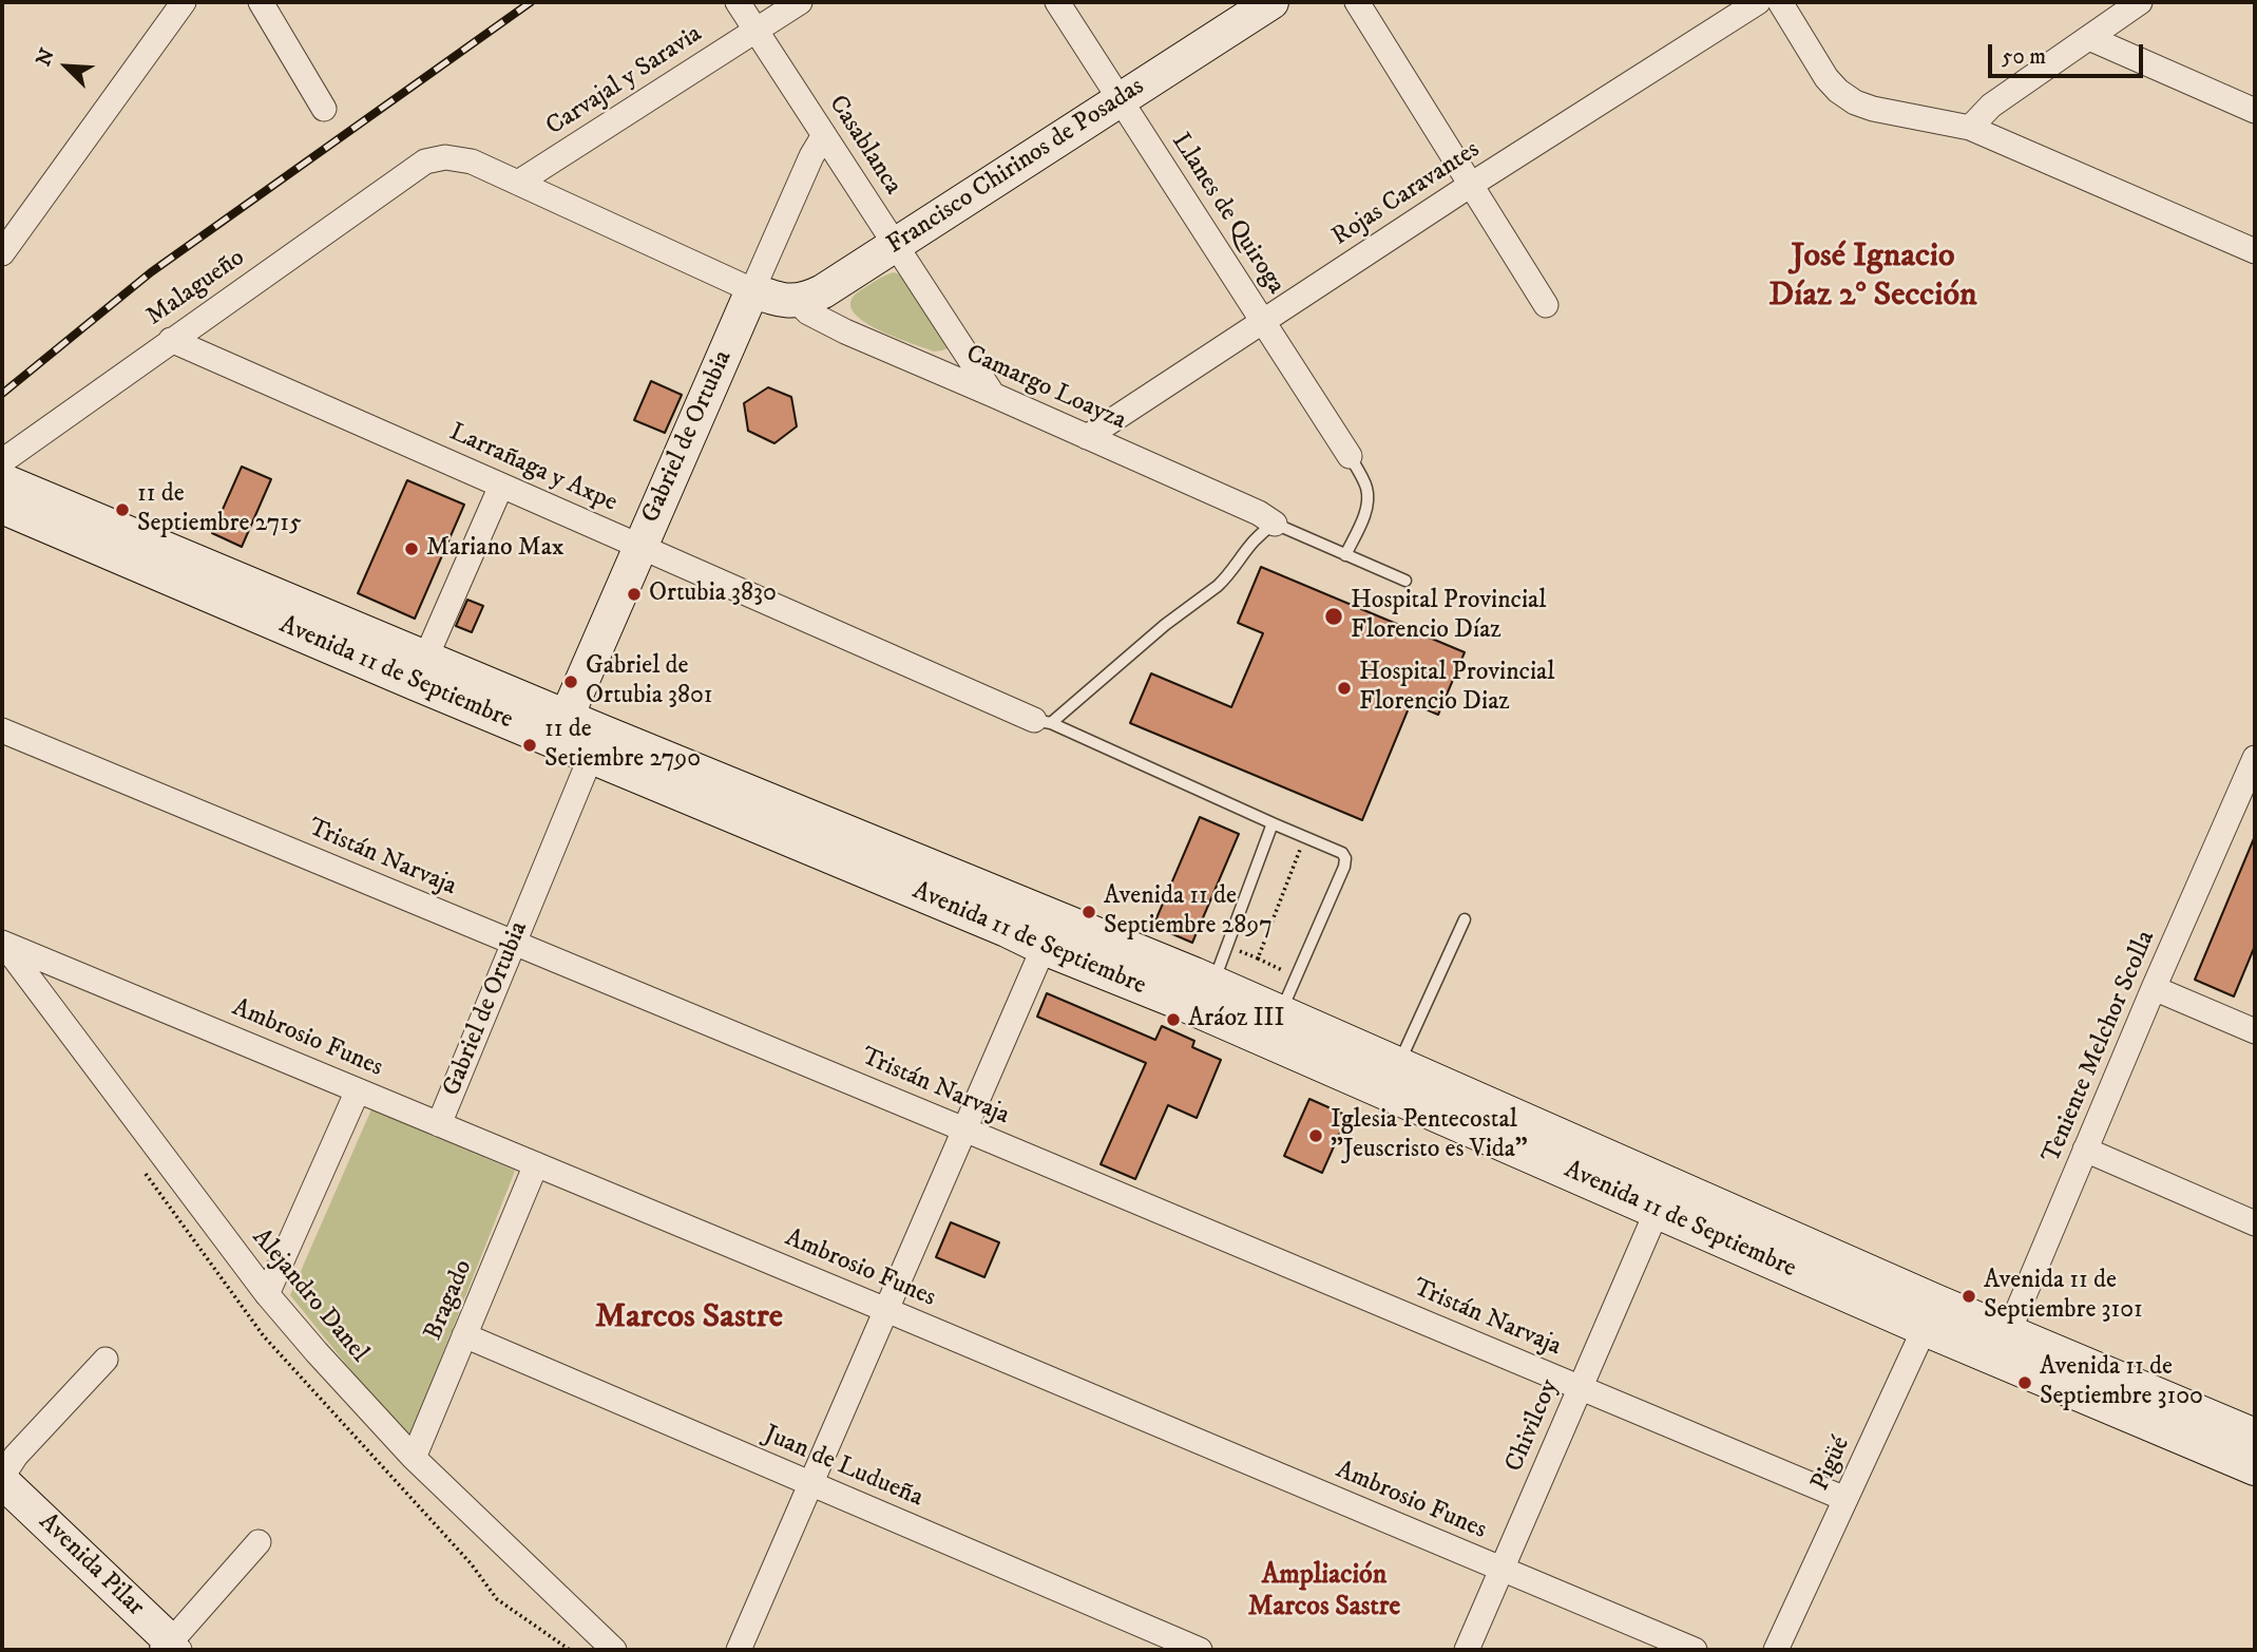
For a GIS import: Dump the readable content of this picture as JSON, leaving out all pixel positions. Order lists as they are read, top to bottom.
{
  "streets": {
    "main road": [
      "Francisco Chirinos de Posadas",
      "Gabriel de Ortubia",
      "Avenida 11 de Septiembre",
      "Avenida Pilar"
    ],
    "street": [
      "Carvajal y Saravia",
      "Casablanca",
      "Rojas Caravantes",
      "Llanes de Quiroga",
      "Malagueño",
      "Camargo Loayza",
      "Larrañaga y Axpe",
      "Tristán Narvaja",
      "Ambrosio Funes",
      "Teniente Melchor Scolla",
      "Alejandro Danel",
      "Bragado",
      "Chivilcoy",
      "Pigüé",
      "Juan de Ludueña"
    ]
  },
  "crossings": [
    ["Carvajal y Saravia", "Casablanca"],
    ["Carvajal y Saravia", "Malagueño"],
    ["Casablanca", "Francisco Chirinos de Posadas"],
    ["Casablanca", "Camargo Loayza"],
    ["Casablanca", "Gabriel de Ortubia"],
    ["Francisco Chirinos de Posadas", "Llanes de Quiroga"],
    ["Francisco Chirinos de Posadas", "Camargo Loayza"],
    ["Rojas Caravantes", "Llanes de Quiroga"],
    ["Rojas Caravantes", "Camargo Loayza"],
    ["Malagueño", "Larrañaga y Axpe"],
    ["Gabriel de Ortubia", "Larrañaga y Axpe"],
    ["Gabriel de Ortubia", "Avenida 11 de Septiembre"],
    ["Gabriel de Ortubia", "Tristán Narvaja"],
    ["Gabriel de Ortubia", "Ambrosio Funes"],
    ["Avenida 11 de Septiembre", "Teniente Melchor Scolla"],
    ["Avenida 11 de Septiembre", "Chivilcoy"],
    ["Avenida 11 de Septiembre", "Pigüé"],
    ["Tristán Narvaja", "Chivilcoy"],
    ["Tristán Narvaja", "Pigüé"],
    ["Ambrosio Funes", "Alejandro Danel"],
    ["Ambrosio Funes", "Bragado"],
    ["Ambrosio Funes", "Chivilcoy"],
    ["Alejandro Danel", "Bragado"],
    ["Bragado", "Juan de Ludueña"]
  ],
  "districts": ["José Ignacio Díaz 2° Sección", "Marcos Sastre", "Ampliación Marcos Sastre"],
  "places": [
    "11 de Septiembre 2715",
    "Mariano Max",
    "Ortubia 3830",
    "Hospital Provincial Florencio Díaz",
    "Gabriel de Ortubia 3801",
    "Hospital Provincial Florencio Diaz",
    "11 de Setiembre 2790",
    "Avenida 11 de Septiembre 2897",
    "Aráoz III",
    "Iglesia Pentecostal \"Jeuscristo es Vida\"",
    "Avenida 11 de Septiembre 3101",
    "Avenida 11 de Septiembre 3100"
  ],
  "scale_bar": "50 m",
  "north": "top left"
}
